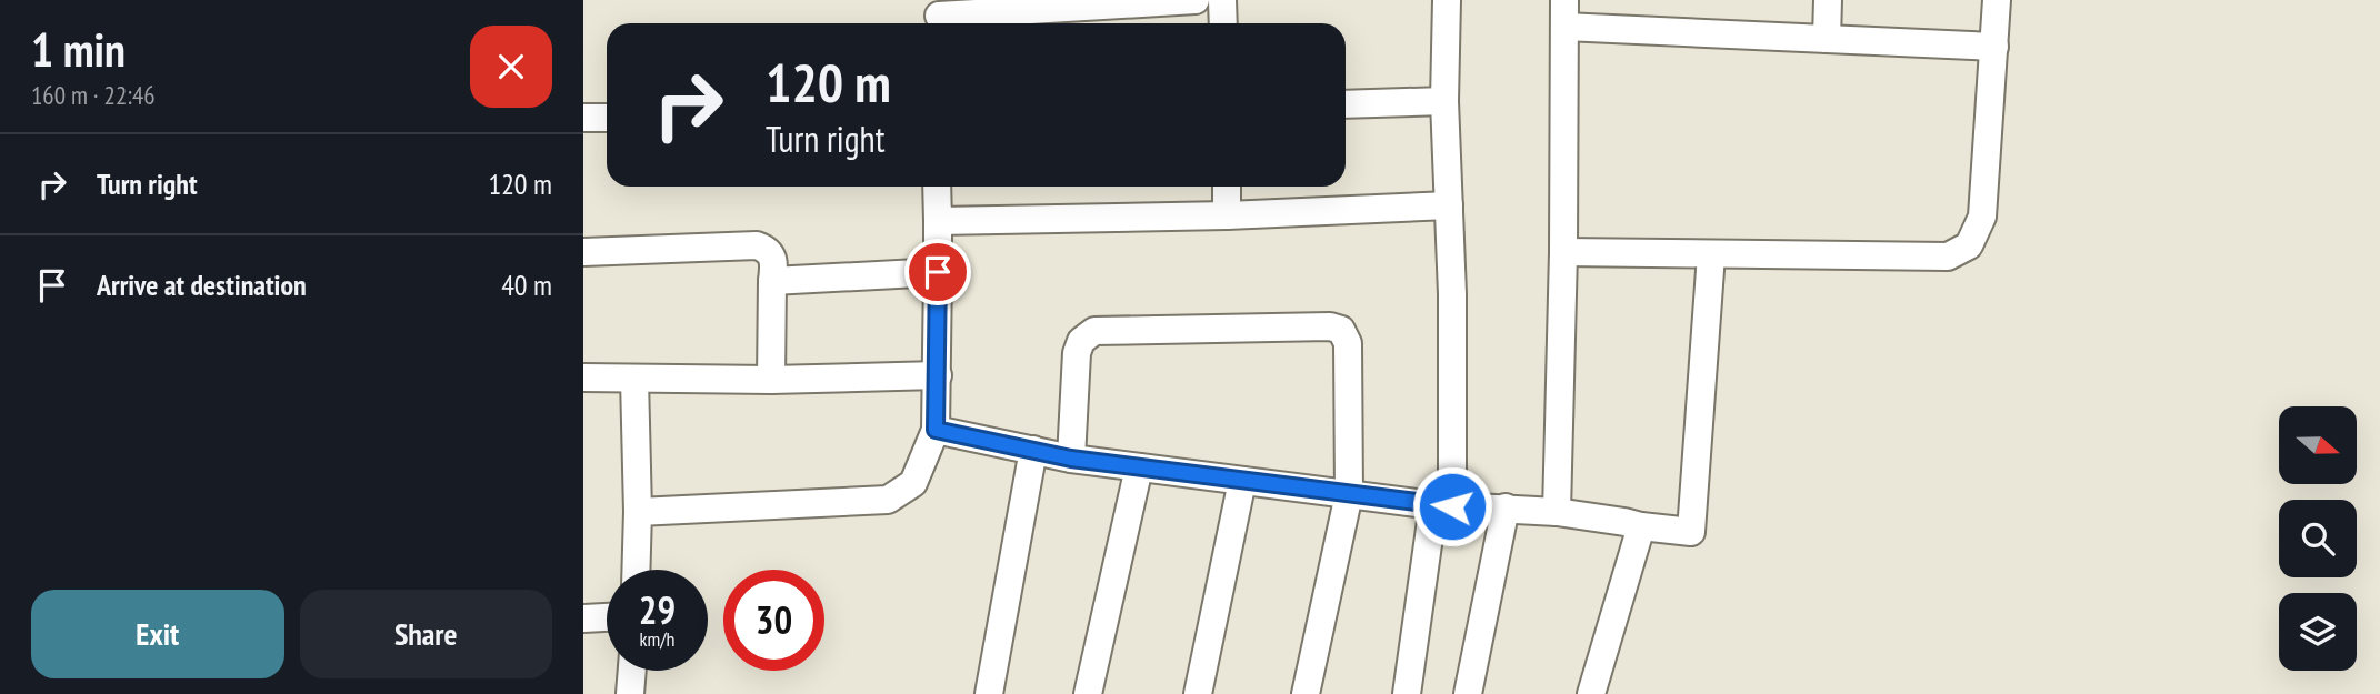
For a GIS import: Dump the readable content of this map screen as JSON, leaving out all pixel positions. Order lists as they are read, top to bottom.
{
  "north": "right",
  "page": {
    "heading": ["1 min", "160 m · 22:46"],
    "turn": ["120 m", "Turn right"],
    "list": [
      {
        "name": "Turn right",
        "value": "120 m"
      },
      {
        "name": "Arrive at destination",
        "value": "40 m"
      }
    ],
    "speed": "29 km/h",
    "limit": "30",
    "buttons": ["Exit", "Share"]
  }
}
